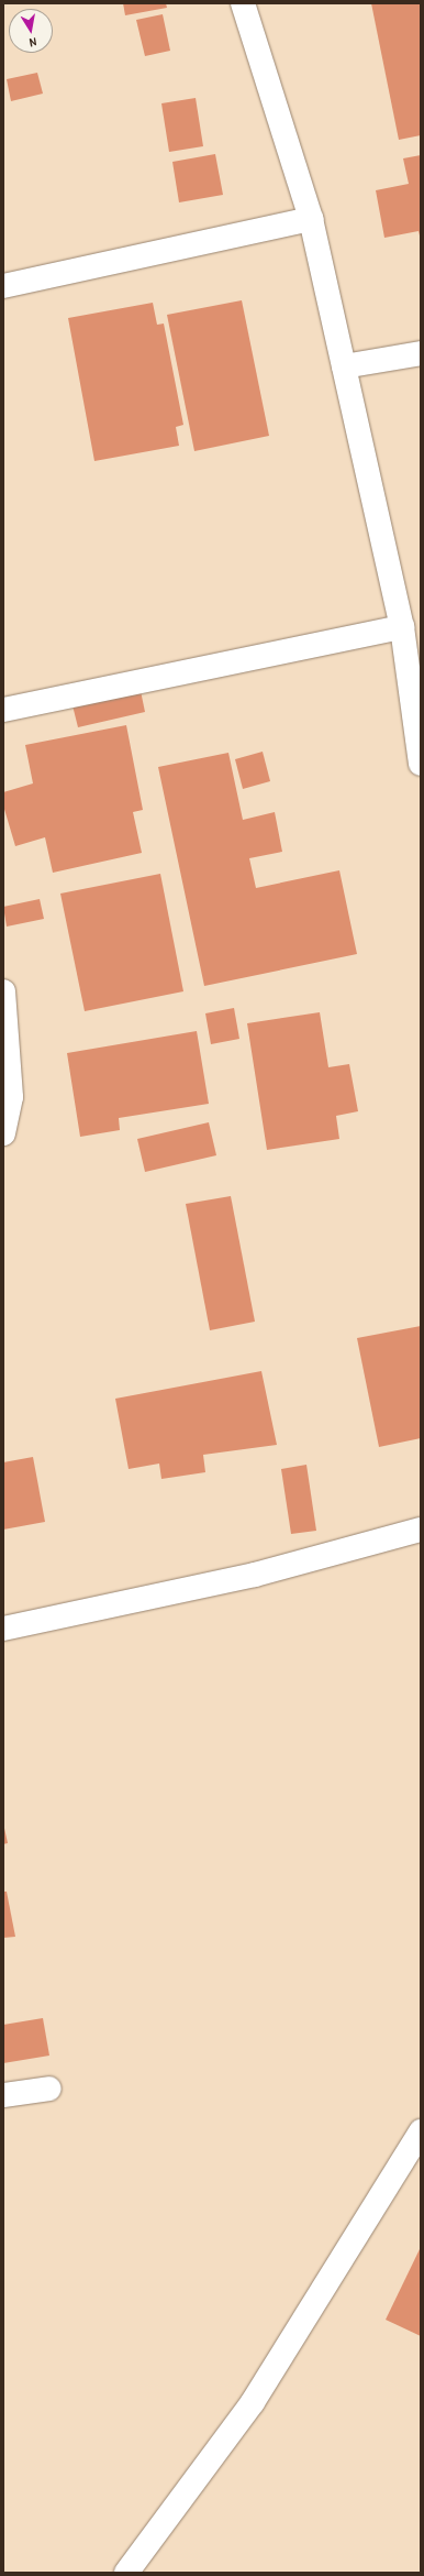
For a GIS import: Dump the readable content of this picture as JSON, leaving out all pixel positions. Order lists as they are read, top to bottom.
{
  "north": "bottom"
}
